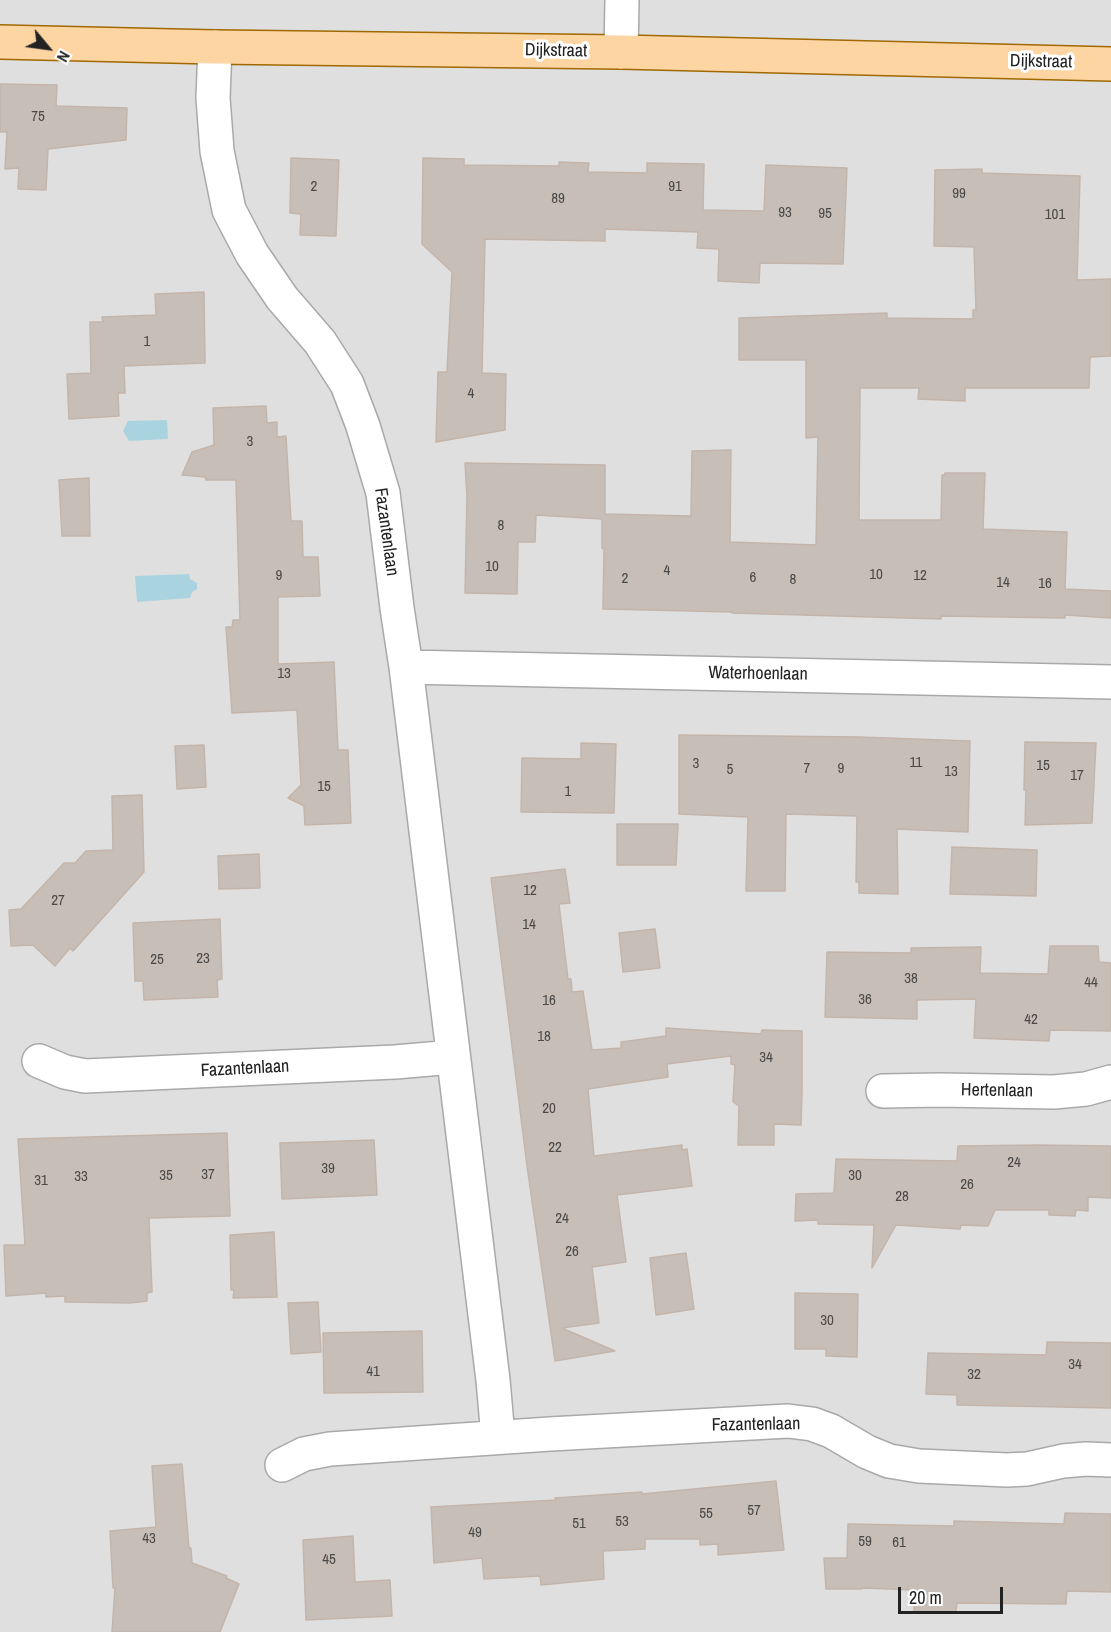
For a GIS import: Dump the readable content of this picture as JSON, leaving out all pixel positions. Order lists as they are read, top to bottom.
{
  "streets": {
    "main road": ["Dijkstraat"],
    "street": ["Fazantenlaan", "Waterhoenlaan", "Hertenlaan"]
  },
  "crossings": [
    ["Dijkstraat", "Fazantenlaan"],
    ["Fazantenlaan", "Waterhoenlaan"]
  ],
  "house_numbers": [
    "75",
    "2",
    "91",
    "99",
    "89",
    "93",
    "95",
    "101",
    "1",
    "4",
    "3",
    "8",
    "10",
    "4",
    "10",
    "9",
    "12",
    "6",
    "2",
    "8",
    "14",
    "16",
    "13",
    "11",
    "3",
    "15",
    "7",
    "9",
    "5",
    "13",
    "17",
    "15",
    "1",
    "12",
    "27",
    "14",
    "23",
    "25",
    "38",
    "44",
    "36",
    "16",
    "42",
    "18",
    "34",
    "20",
    "22",
    "24",
    "39",
    "37",
    "35",
    "30",
    "33",
    "31",
    "26",
    "28",
    "24",
    "26",
    "30",
    "34",
    "41",
    "32",
    "57",
    "55",
    "53",
    "51",
    "49",
    "43",
    "59",
    "61",
    "45"
  ],
  "scale_bar": "20 m",
  "north": "bottom right"
}
